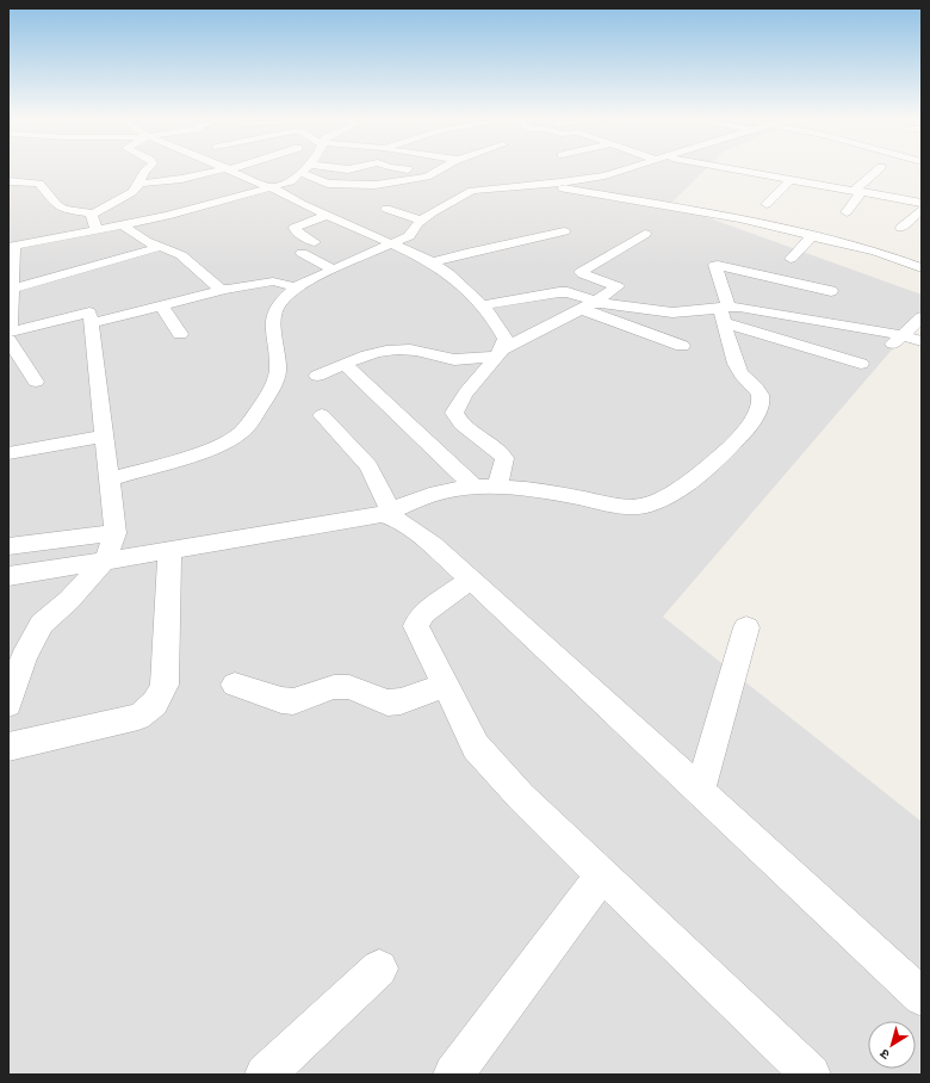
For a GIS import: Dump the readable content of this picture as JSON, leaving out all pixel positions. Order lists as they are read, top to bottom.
{
  "north": "bottom left"
}
